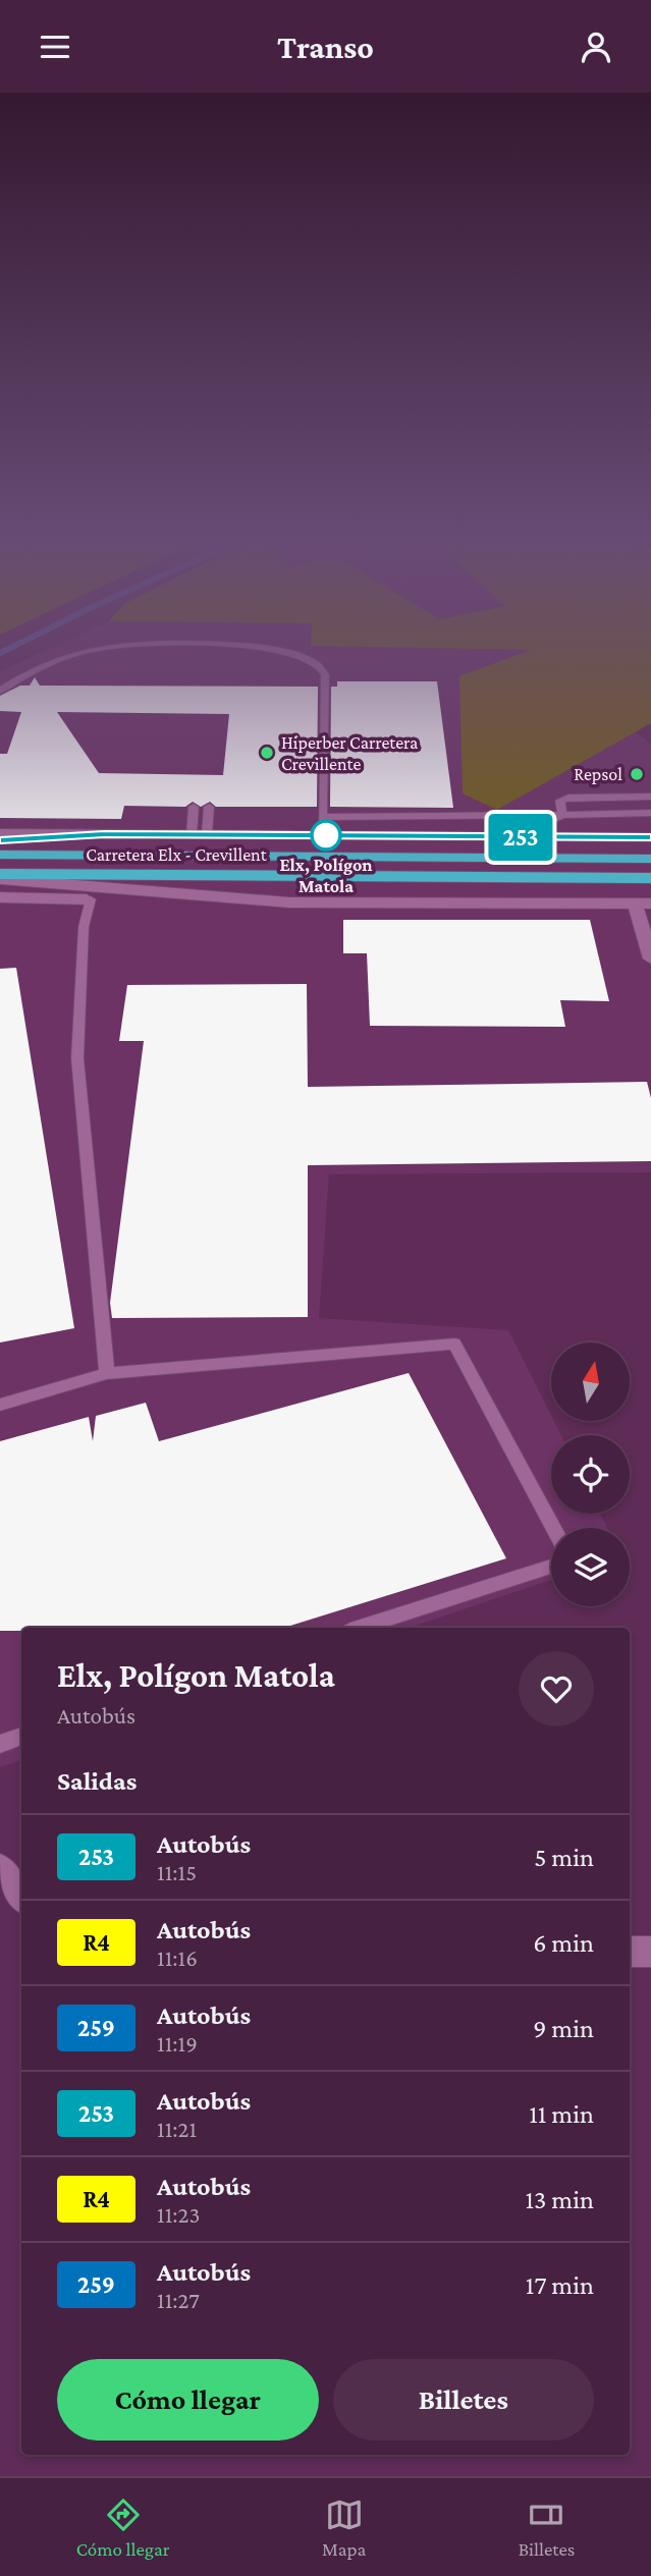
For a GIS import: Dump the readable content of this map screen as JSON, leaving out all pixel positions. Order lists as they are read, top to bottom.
{
  "streets": {
    "highway": ["Carretera Elx - Crevillent"]
  },
  "places": ["Hiperber Carretera Crevillente", "Repsol", "Elx, Polígon Matola"],
  "lines": ["bus line 253"],
  "north": "top",
  "page": {
    "header": "Transo",
    "on_map": "253",
    "heading": [
      ["Elx, Polígon Matola", "Autobús"],
      "Salidas"
    ],
    "list": [
      {
        "mark": "253",
        "name": "Autobús",
        "note": "11:15",
        "value": "5 min"
      },
      {
        "mark": "R4",
        "name": "Autobús",
        "note": "11:16",
        "value": "6 min"
      },
      {
        "mark": "259",
        "name": "Autobús",
        "note": "11:19",
        "value": "9 min"
      },
      {
        "mark": "253",
        "name": "Autobús",
        "note": "11:21",
        "value": "11 min"
      },
      {
        "mark": "R4",
        "name": "Autobús",
        "note": "11:23",
        "value": "13 min"
      },
      {
        "mark": "259",
        "name": "Autobús",
        "note": "11:27",
        "value": "17 min"
      }
    ],
    "buttons": ["Cómo llegar", "Billetes"],
    "tabs": ["Cómo llegar", "Mapa", "Billetes"]
  }
}
